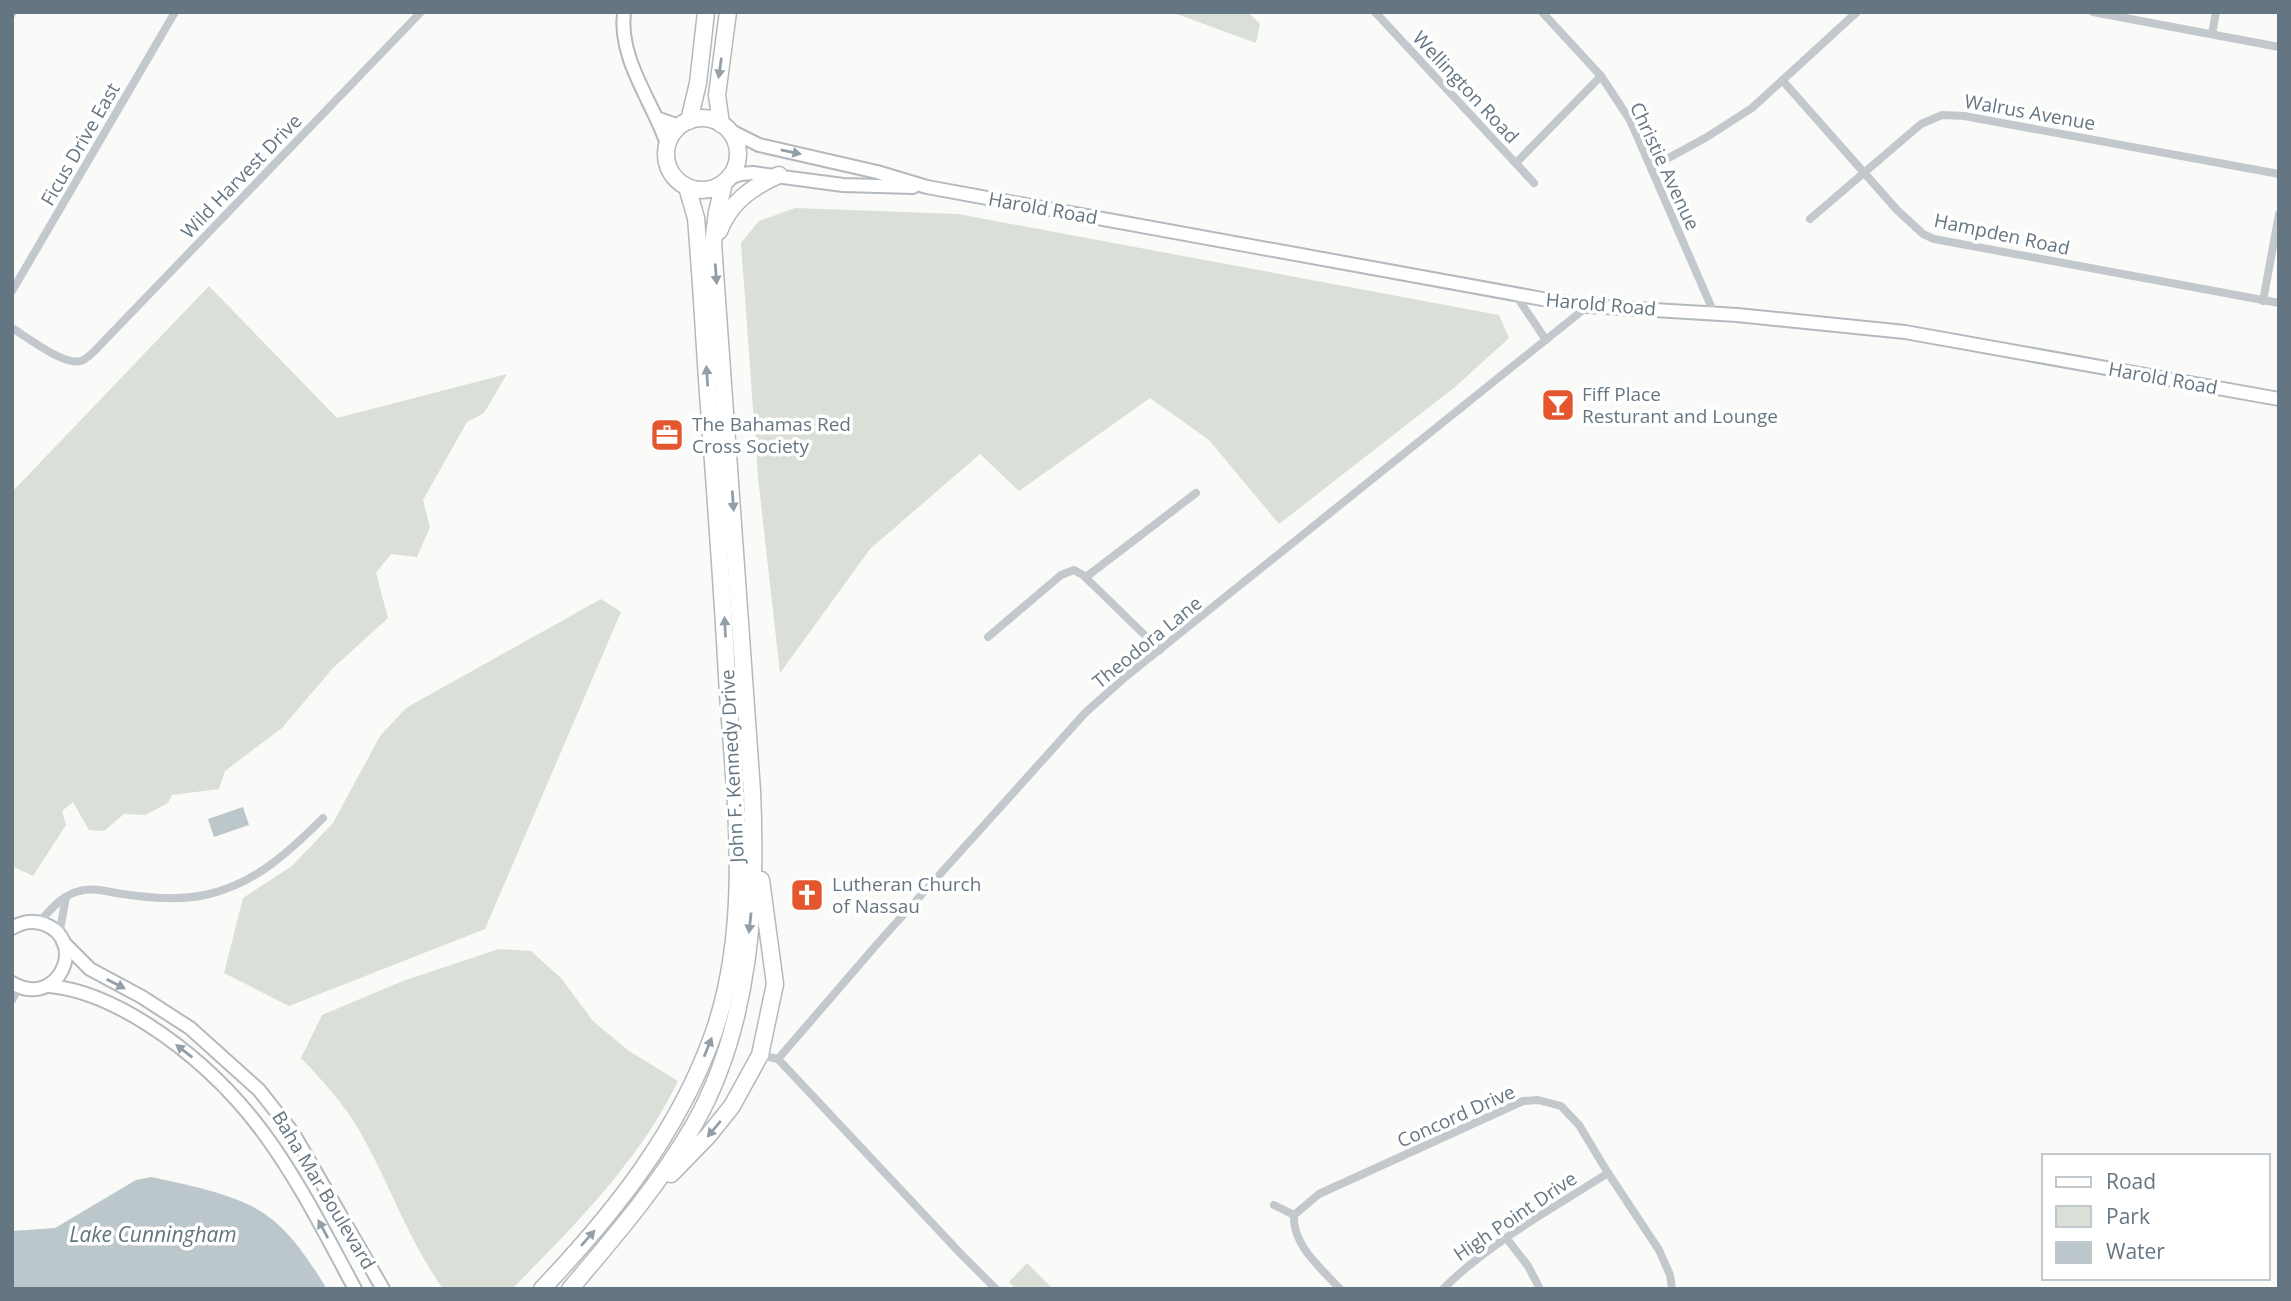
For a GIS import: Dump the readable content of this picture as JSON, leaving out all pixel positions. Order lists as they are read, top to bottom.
{
  "streets": {
    "highway": ["John F. Kennedy Drive"],
    "main road": ["Harold Road", "Baha Mar Boulevard"],
    "street": [
      "Wellington Road",
      "Walrus Avenue",
      "Ficus Drive East",
      "Christie Avenue",
      "Wild Harvest Drive",
      "Hampden Road",
      "Theodora Lane",
      "Concord Drive",
      "High Point Drive"
    ]
  },
  "crossings": [
    ["Walrus Avenue", "Hampden Road"],
    ["Christie Avenue", "Harold Road"],
    ["Harold Road", "Theodora Lane"],
    ["Harold Road", "John F. Kennedy Drive"],
    ["Concord Drive", "High Point Drive"]
  ],
  "water": ["Lake Cunningham"],
  "places": {
    "bar": ["Fiff Place Resturant and Lounge"],
    "office": ["The Bahamas Red Cross Society"],
    "church": ["Lutheran Church of Nassau"]
  },
  "legend": ["Road", "Park", "Water"]
}
